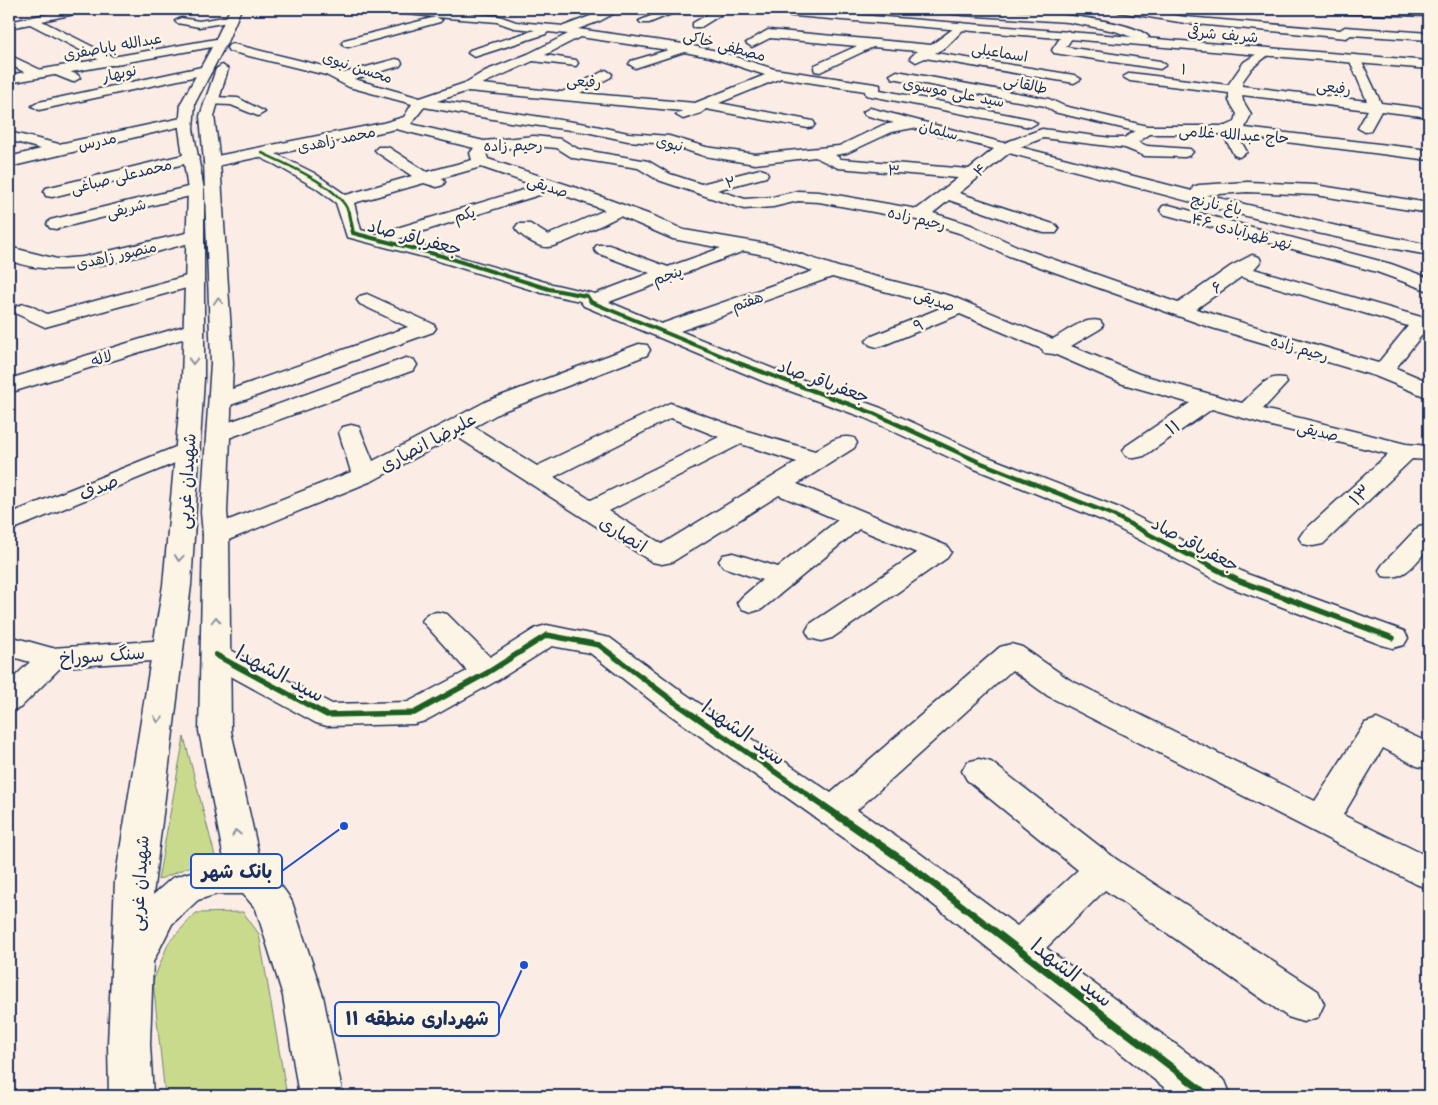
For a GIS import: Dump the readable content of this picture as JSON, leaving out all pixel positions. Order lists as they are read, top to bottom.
{
  "streets": {
    "street": [
      "شریف شرقی",
      "مصطفی خاکی",
      "عبدالله باباصفری",
      "اسماعیلی",
      "محسن نبوی",
      "۱",
      "نوبهار",
      "رفیعی",
      "طالقانی",
      "سید علی موسوی",
      "سلمان",
      "حاج عبدالله غلامی",
      "محمد زاهدی",
      "مدرس",
      "نبوی",
      "رحیم زاده",
      "۳",
      "۴",
      "محمدعلی صباغی",
      "۲",
      "صدیقی",
      "باغ نارنج",
      "شریفی",
      "یکم",
      "نهر ظهرآبادی ۴۶",
      "جعفرباقر صاد",
      "منصور زاهدی",
      "پنجم",
      "۶",
      "هفتم",
      "۹",
      "لاله",
      "۱۱",
      "علیرضا انصاری",
      "شهیدان غربی",
      "صدف",
      "۱۳",
      "انصاری",
      "سنگ سوراخ",
      "سید الشهدا"
    ]
  },
  "crossings": [
    ["مصطفی خاکی", "سید علی موسوی"],
    ["مصطفی خاکی", "سلمان"],
    ["عبدالله باباصفری", "محسن نبوی"],
    ["عبدالله باباصفری", "شهیدان غربی"],
    ["محسن نبوی", "محمد زاهدی"],
    ["محسن نبوی", "نبوی"],
    ["محسن نبوی", "شهیدان غربی"],
    ["۱", "رفیعی"],
    ["نوبهار", "شهیدان غربی"],
    ["طالقانی", "حاج عبدالله غلامی"],
    ["سید علی موسوی", "سلمان"],
    ["سلمان", "نبوی"],
    ["سلمان", "۴"],
    ["سلمان", "باغ نارنج"],
    ["محمد زاهدی", "نبوی"],
    ["محمد زاهدی", "رحیم زاده"],
    ["محمد زاهدی", "محمدعلی صباغی"],
    ["محمد زاهدی", "شهیدان غربی"],
    ["مدرس", "شهیدان غربی"],
    ["نبوی", "۳"],
    ["رحیم زاده", "۴"],
    ["رحیم زاده", "۲"],
    ["رحیم زاده", "صدیقی"],
    ["رحیم زاده", "۶"],
    ["۳", "۴"],
    ["۴", "باغ نارنج"],
    ["محمدعلی صباغی", "شهیدان غربی"],
    ["صدیقی", "یکم"],
    ["صدیقی", "پنجم"],
    ["صدیقی", "هفتم"],
    ["صدیقی", "۹"],
    ["صدیقی", "۱۱"],
    ["صدیقی", "۱۳"],
    ["شریفی", "شهیدان غربی"],
    ["یکم", "جعفرباقر صاد"],
    ["جعفرباقر صاد", "پنجم"],
    ["جعفرباقر صاد", "هفتم"],
    ["منصور زاهدی", "شهیدان غربی"],
    ["لاله", "شهیدان غربی"],
    ["علیرضا انصاری", "شهیدان غربی"],
    ["علیرضا انصاری", "انصاری"],
    ["شهیدان غربی", "صدف"],
    ["شهیدان غربی", "سنگ سوراخ"],
    ["شهیدان غربی", "سید الشهدا"]
  ],
  "places": ["بانک شهر", "شهرداری منطقه ۱۱"]
}
